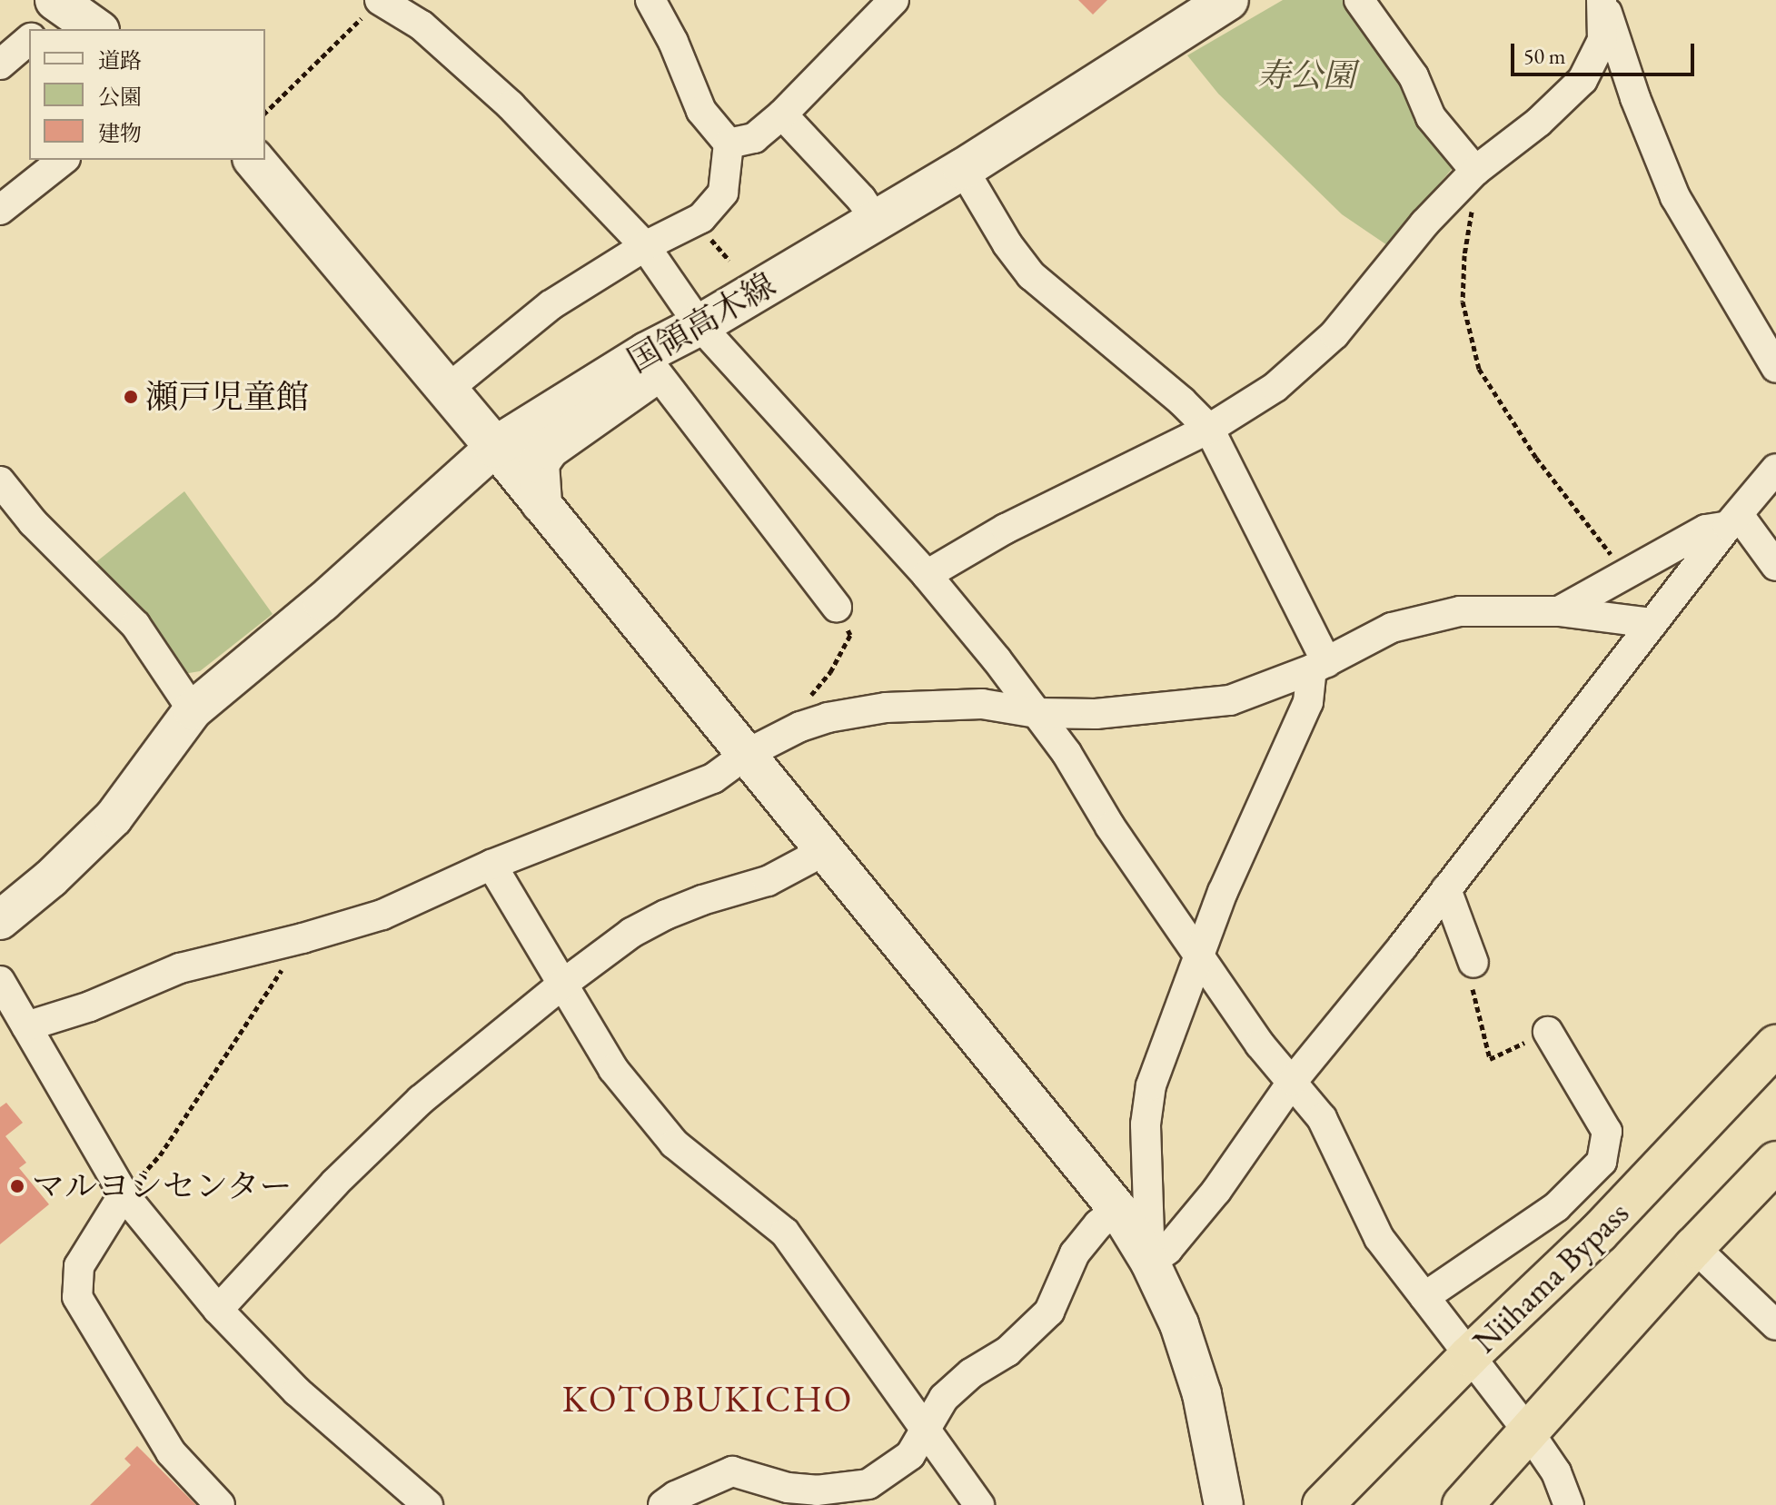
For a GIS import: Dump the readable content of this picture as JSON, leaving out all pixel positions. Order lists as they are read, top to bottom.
{
  "streets": {
    "highway": ["Niihama Bypass"],
    "main road": ["国領高木線"]
  },
  "districts": ["KOTOBUKICHO"],
  "parks": ["寿公園"],
  "places": ["瀬戸児童館", "マルヨシセンター"],
  "legend": ["道路", "公園", "建物"],
  "scale_bar": "50 m"
}
